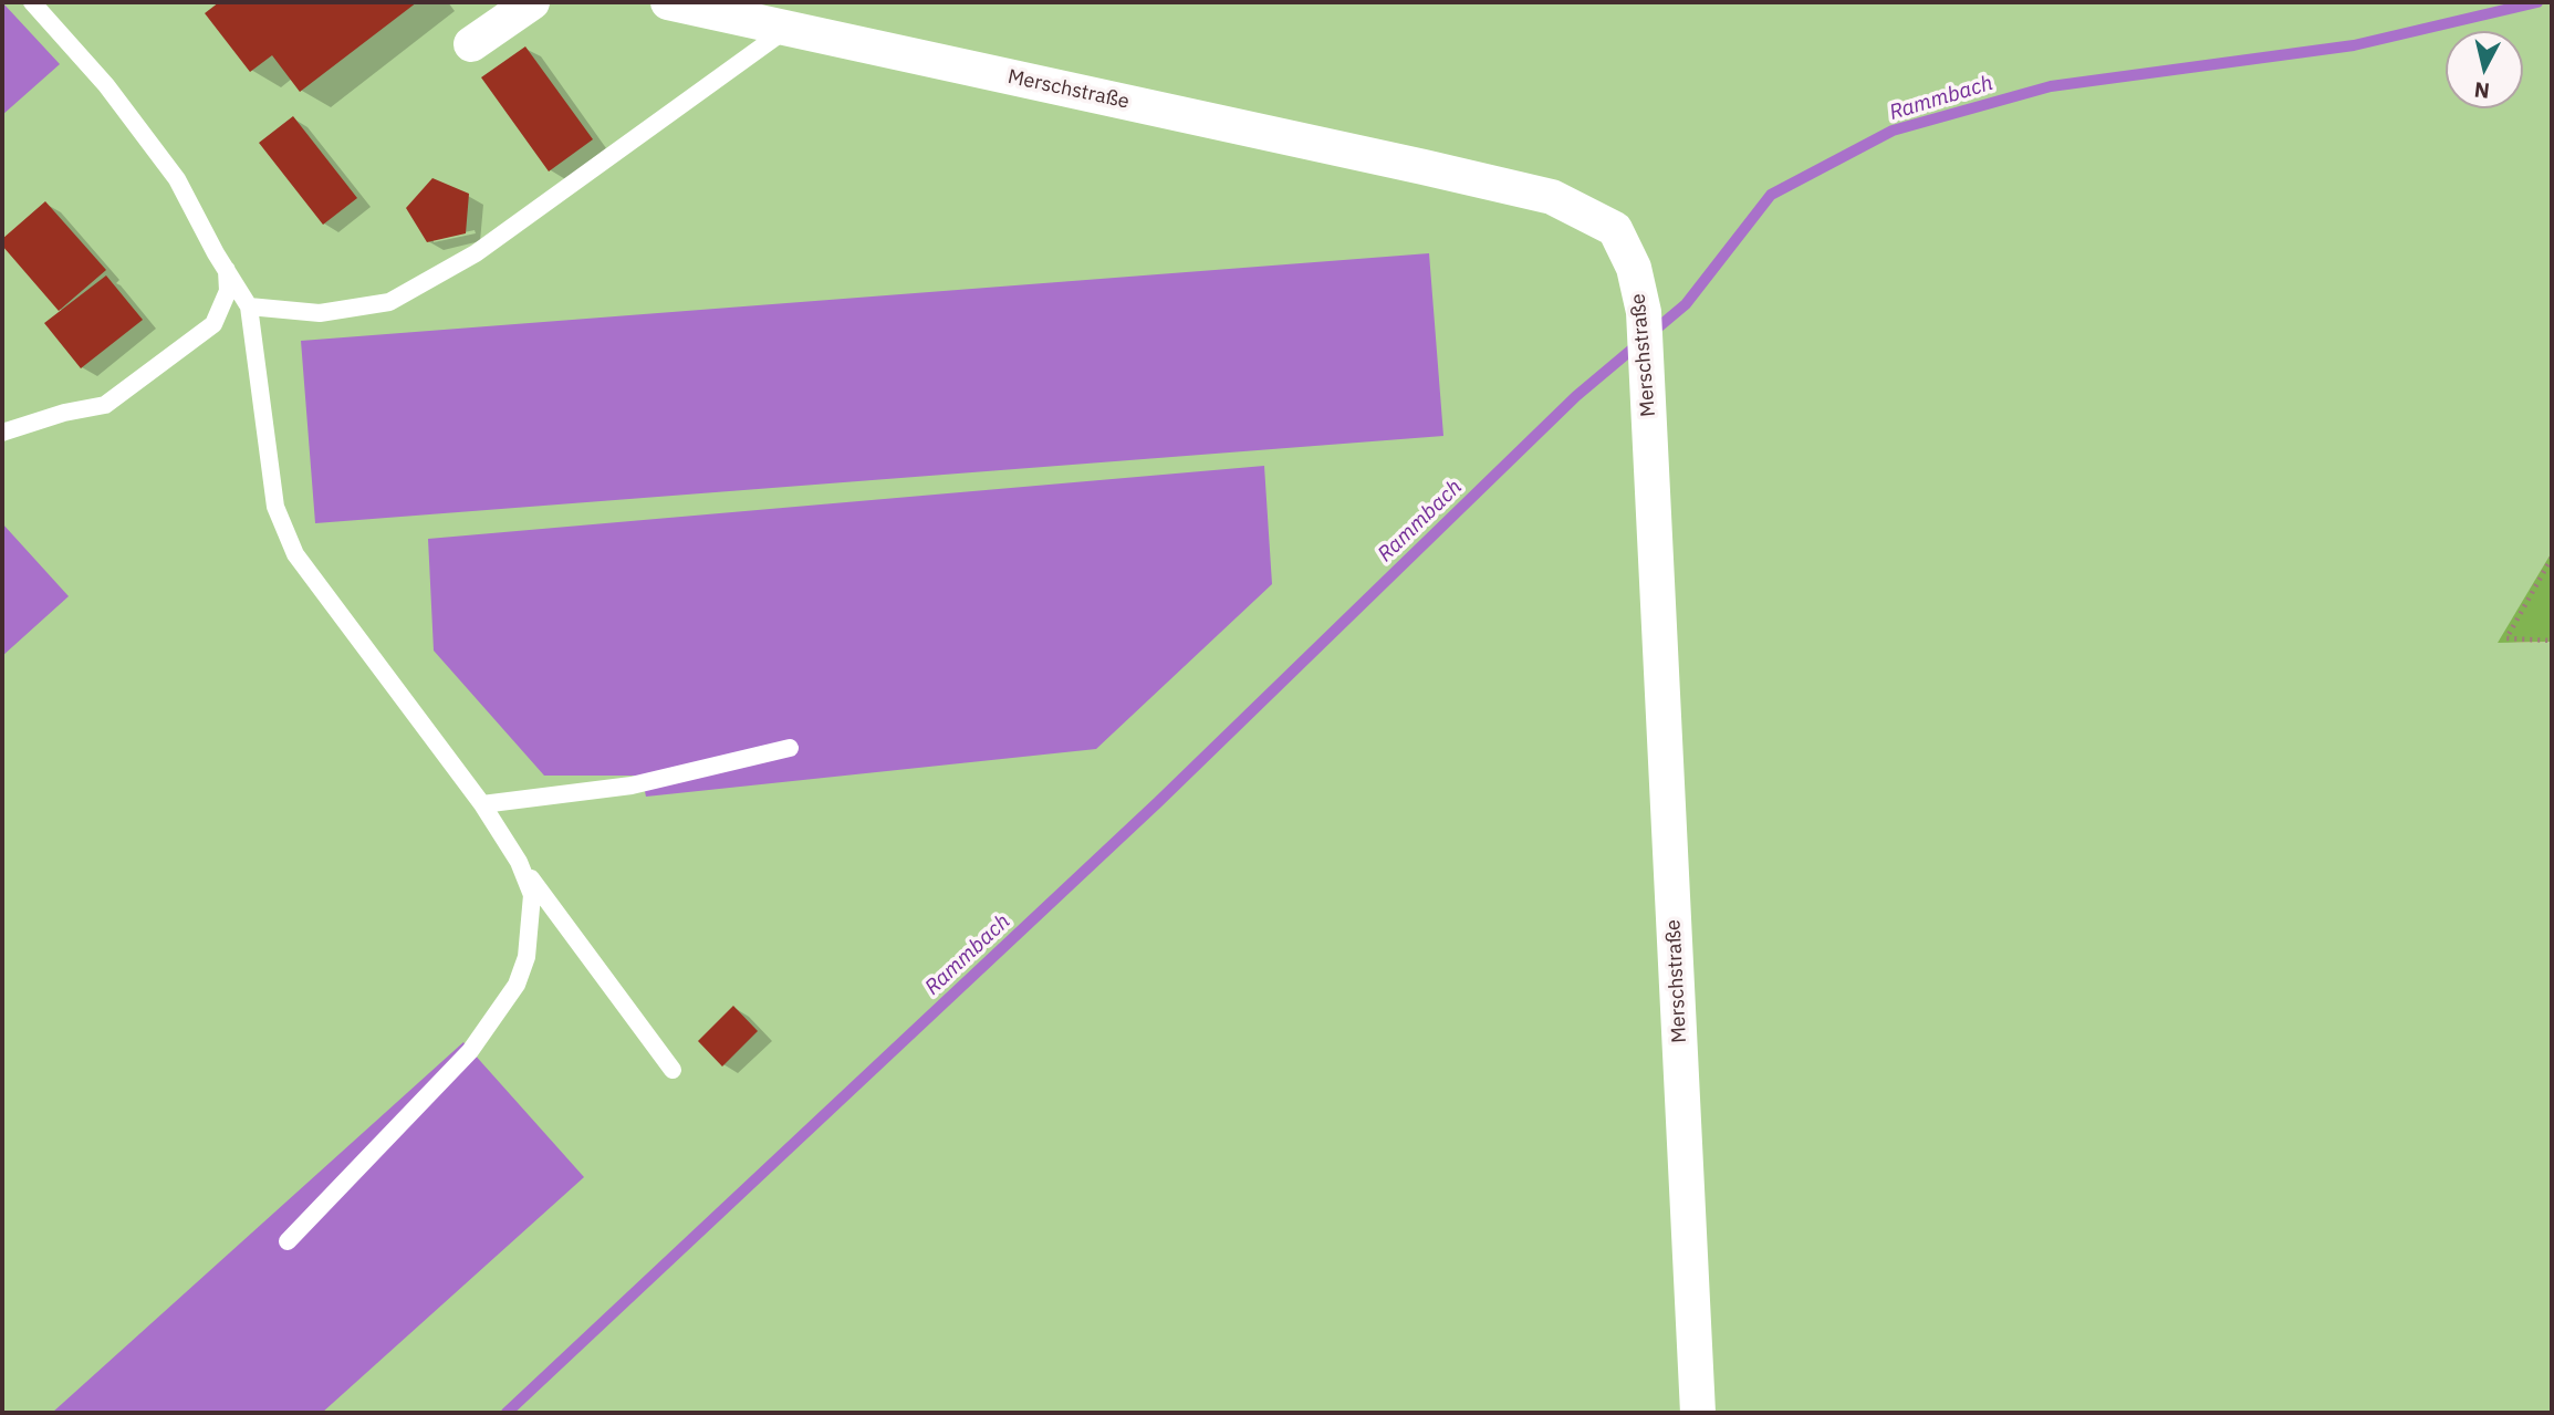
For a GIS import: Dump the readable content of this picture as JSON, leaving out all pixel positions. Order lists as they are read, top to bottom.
{
  "streets": {
    "street": ["Merschstraße"]
  },
  "water": ["Rammbach"],
  "north": "bottom"
}
